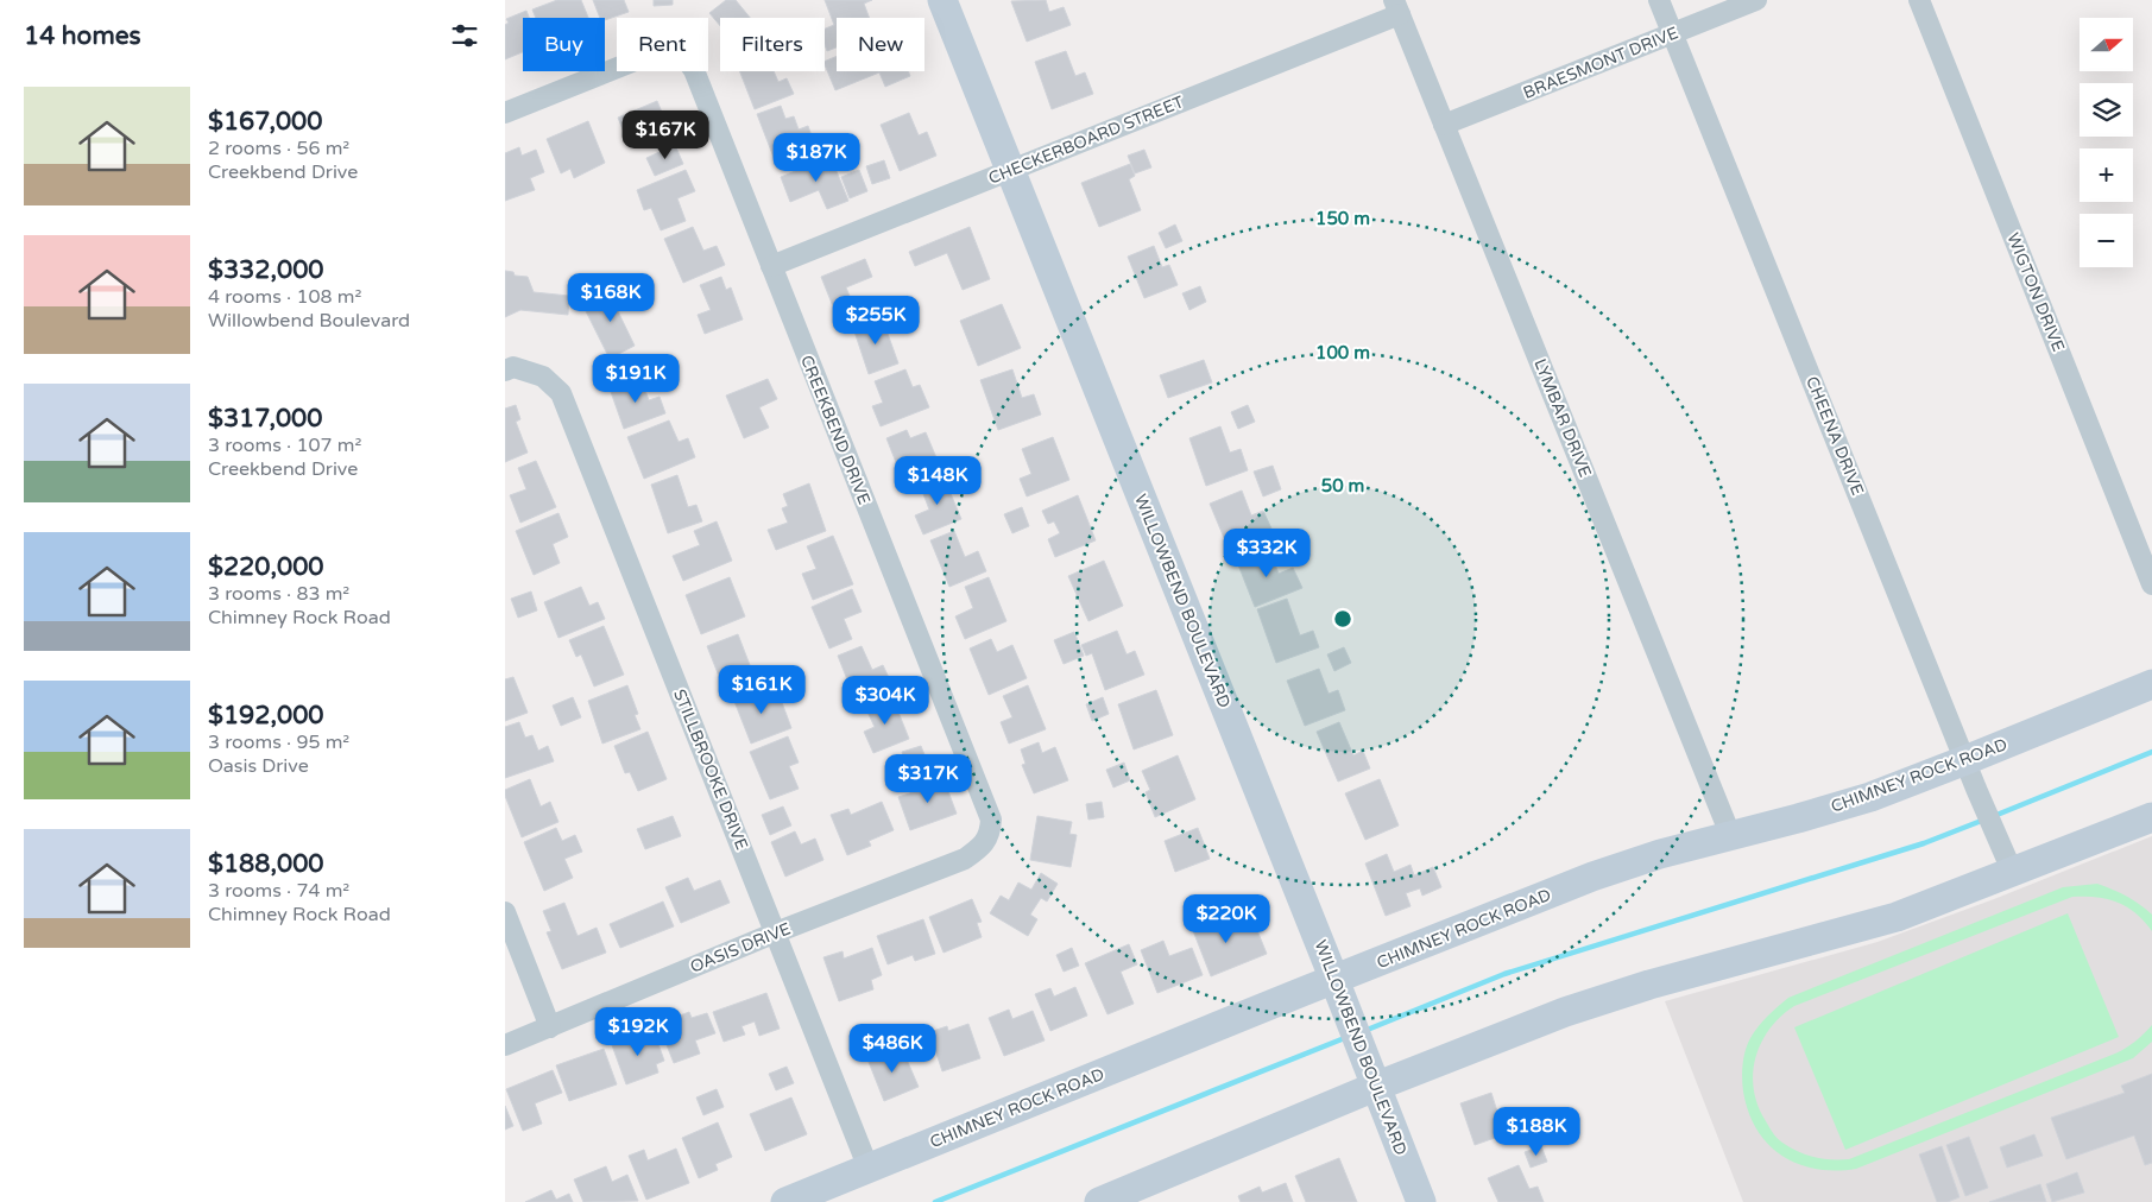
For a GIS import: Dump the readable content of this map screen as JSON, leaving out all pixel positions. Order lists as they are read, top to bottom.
{
  "streets": {
    "main road": ["WILLOWBEND BOULEVARD", "CHIMNEY ROCK ROAD"],
    "street": [
      "BRAESMONT DRIVE",
      "CHECKERBOARD STREET",
      "WIGTON DRIVE",
      "LYMBAR DRIVE",
      "CREEKBEND DRIVE",
      "CHEENA DRIVE",
      "STILLBROOKE DRIVE",
      "OASIS DRIVE"
    ]
  },
  "crossings": [
    ["BRAESMONT DRIVE", "LYMBAR DRIVE"],
    ["BRAESMONT DRIVE", "CHEENA DRIVE"],
    ["CHECKERBOARD STREET", "LYMBAR DRIVE"],
    ["CHECKERBOARD STREET", "CREEKBEND DRIVE"],
    ["CHECKERBOARD STREET", "WILLOWBEND BOULEVARD"],
    ["LYMBAR DRIVE", "CHIMNEY ROCK ROAD"],
    ["CREEKBEND DRIVE", "OASIS DRIVE"],
    ["CHEENA DRIVE", "CHIMNEY ROCK ROAD"],
    ["WILLOWBEND BOULEVARD", "CHIMNEY ROCK ROAD"],
    ["STILLBROOKE DRIVE", "CHIMNEY ROCK ROAD"],
    ["STILLBROOKE DRIVE", "OASIS DRIVE"]
  ],
  "north": "right",
  "page": {
    "heading": "14 homes",
    "map_buttons": ["+", "−"],
    "chip": [
      "Buy",
      "Rent",
      "Filters",
      "New"
    ],
    "list": [
      {
        "name": "$167,000",
        "note": "2 rooms · 56 m² · Creekbend Drive"
      },
      {
        "name": "$332,000",
        "note": "4 rooms · 108 m² · Willowbend Boulevard"
      },
      {
        "name": "$317,000",
        "note": "3 rooms · 107 m² · Creekbend Drive"
      },
      {
        "name": "$220,000",
        "note": "3 rooms · 83 m² · Chimney Rock Road"
      },
      {
        "name": "$192,000",
        "note": "3 rooms · 95 m² · Oasis Drive"
      },
      {
        "name": "$188,000",
        "note": "3 rooms · 74 m² · Chimney Rock Road"
      }
    ],
    "price": [
      "$167K",
      "$187K",
      "$168K",
      "$255K",
      "$191K",
      "$148K",
      "$332K",
      "$161K",
      "$304K",
      "$317K",
      "$220K",
      "$192K",
      "$486K",
      "$188K"
    ]
  },
  "rings": ["150 m", "100 m", "50 m"]
}
